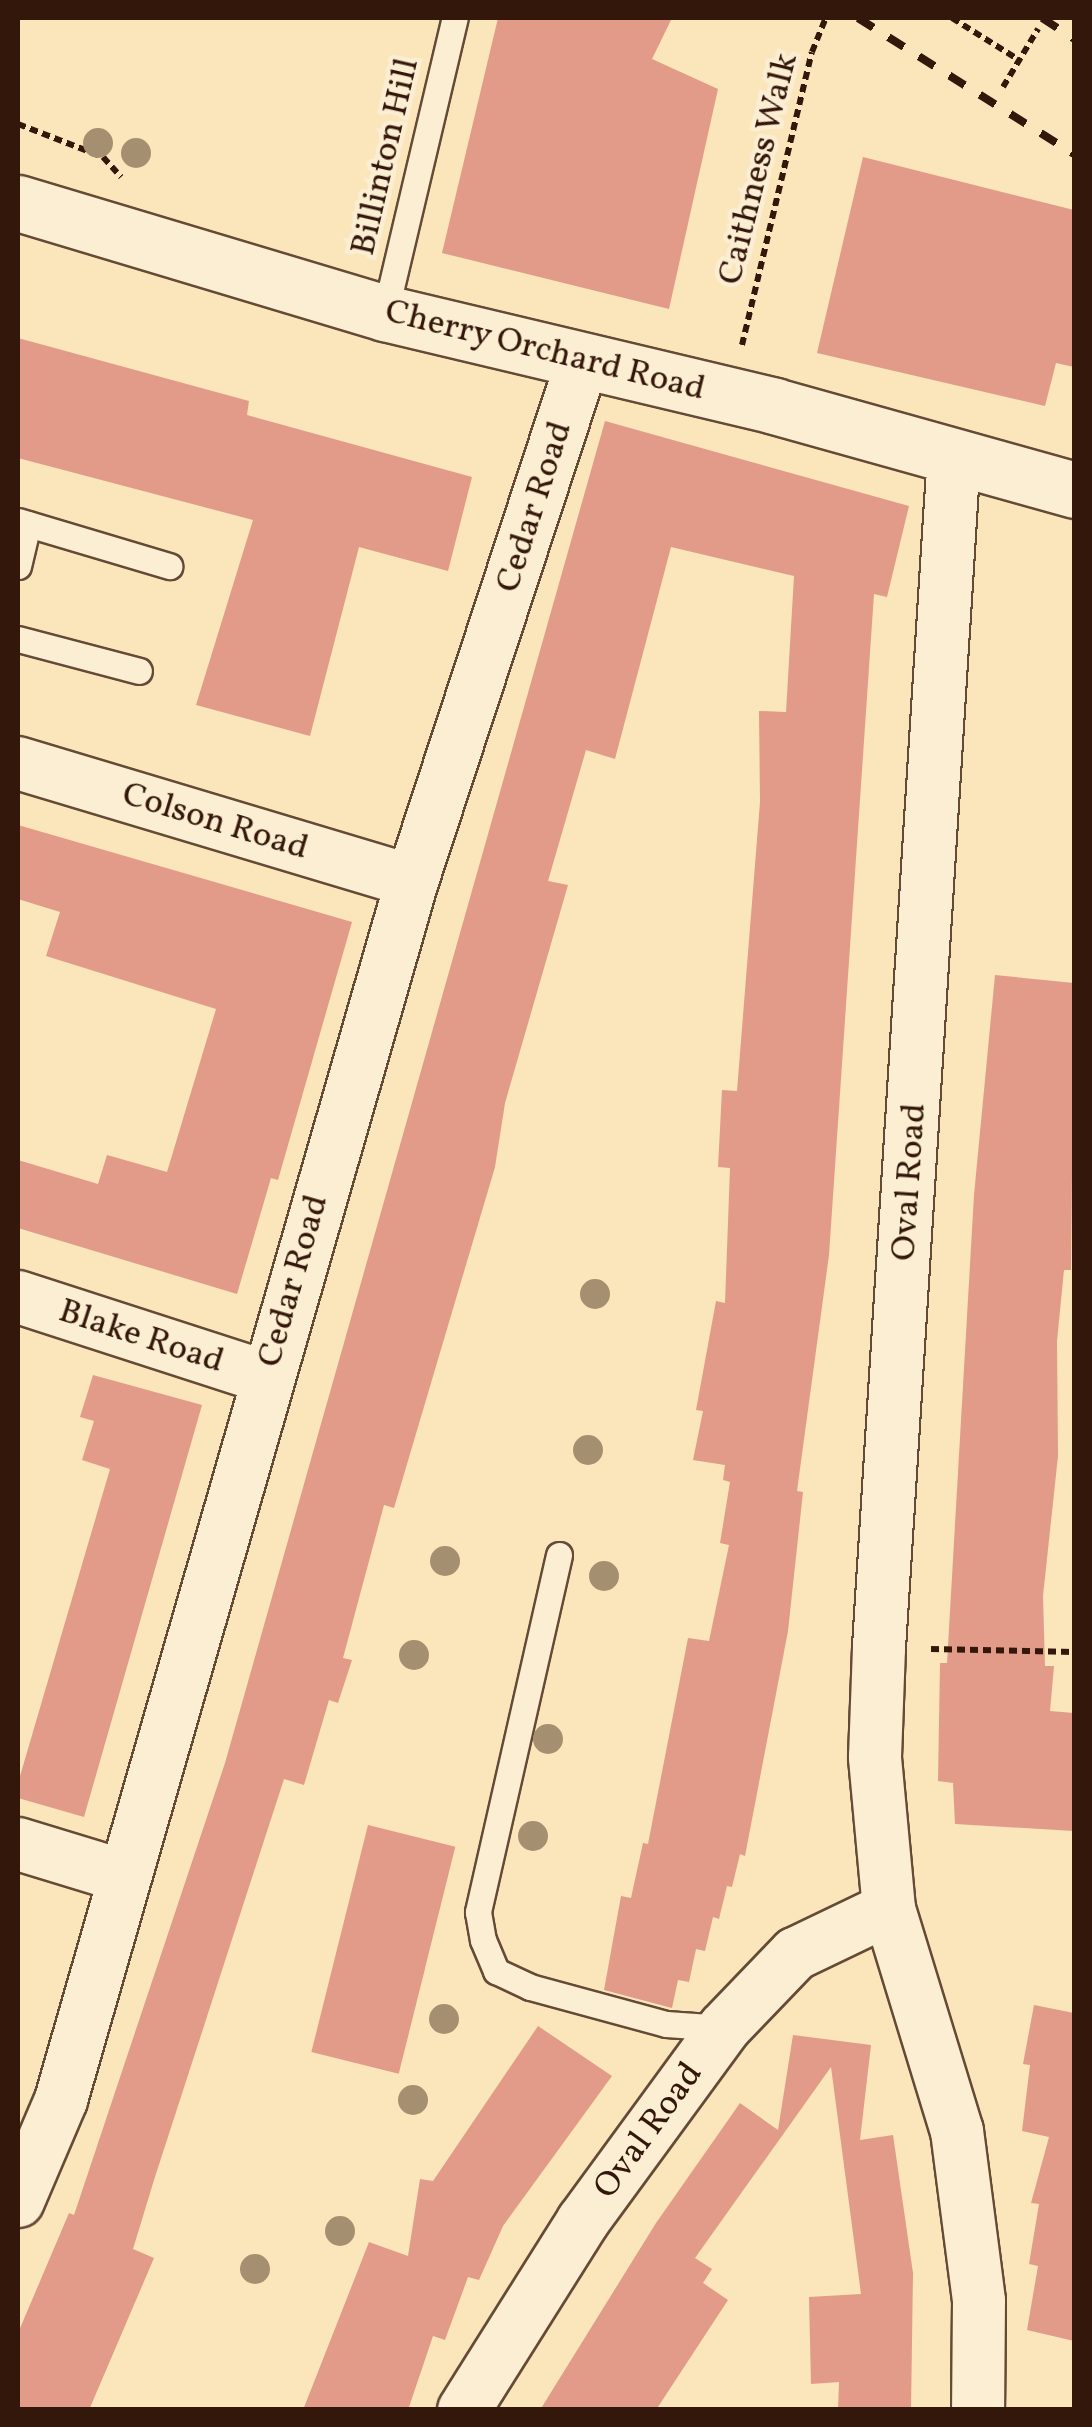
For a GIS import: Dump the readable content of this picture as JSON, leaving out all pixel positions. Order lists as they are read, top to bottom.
{
  "streets": {
    "street": [
      "Cherry Orchard Road",
      "Cedar Road",
      "Colson Road",
      "Oval Road",
      "Blake Road"
    ],
    "lane": ["Billinton Hill"],
    "path": ["Caithness Walk"]
  },
  "crossings": [
    ["Billinton Hill", "Cherry Orchard Road"],
    ["Cherry Orchard Road", "Cedar Road"],
    ["Cherry Orchard Road", "Oval Road"],
    ["Cedar Road", "Colson Road"],
    ["Cedar Road", "Blake Road"]
  ]
}
